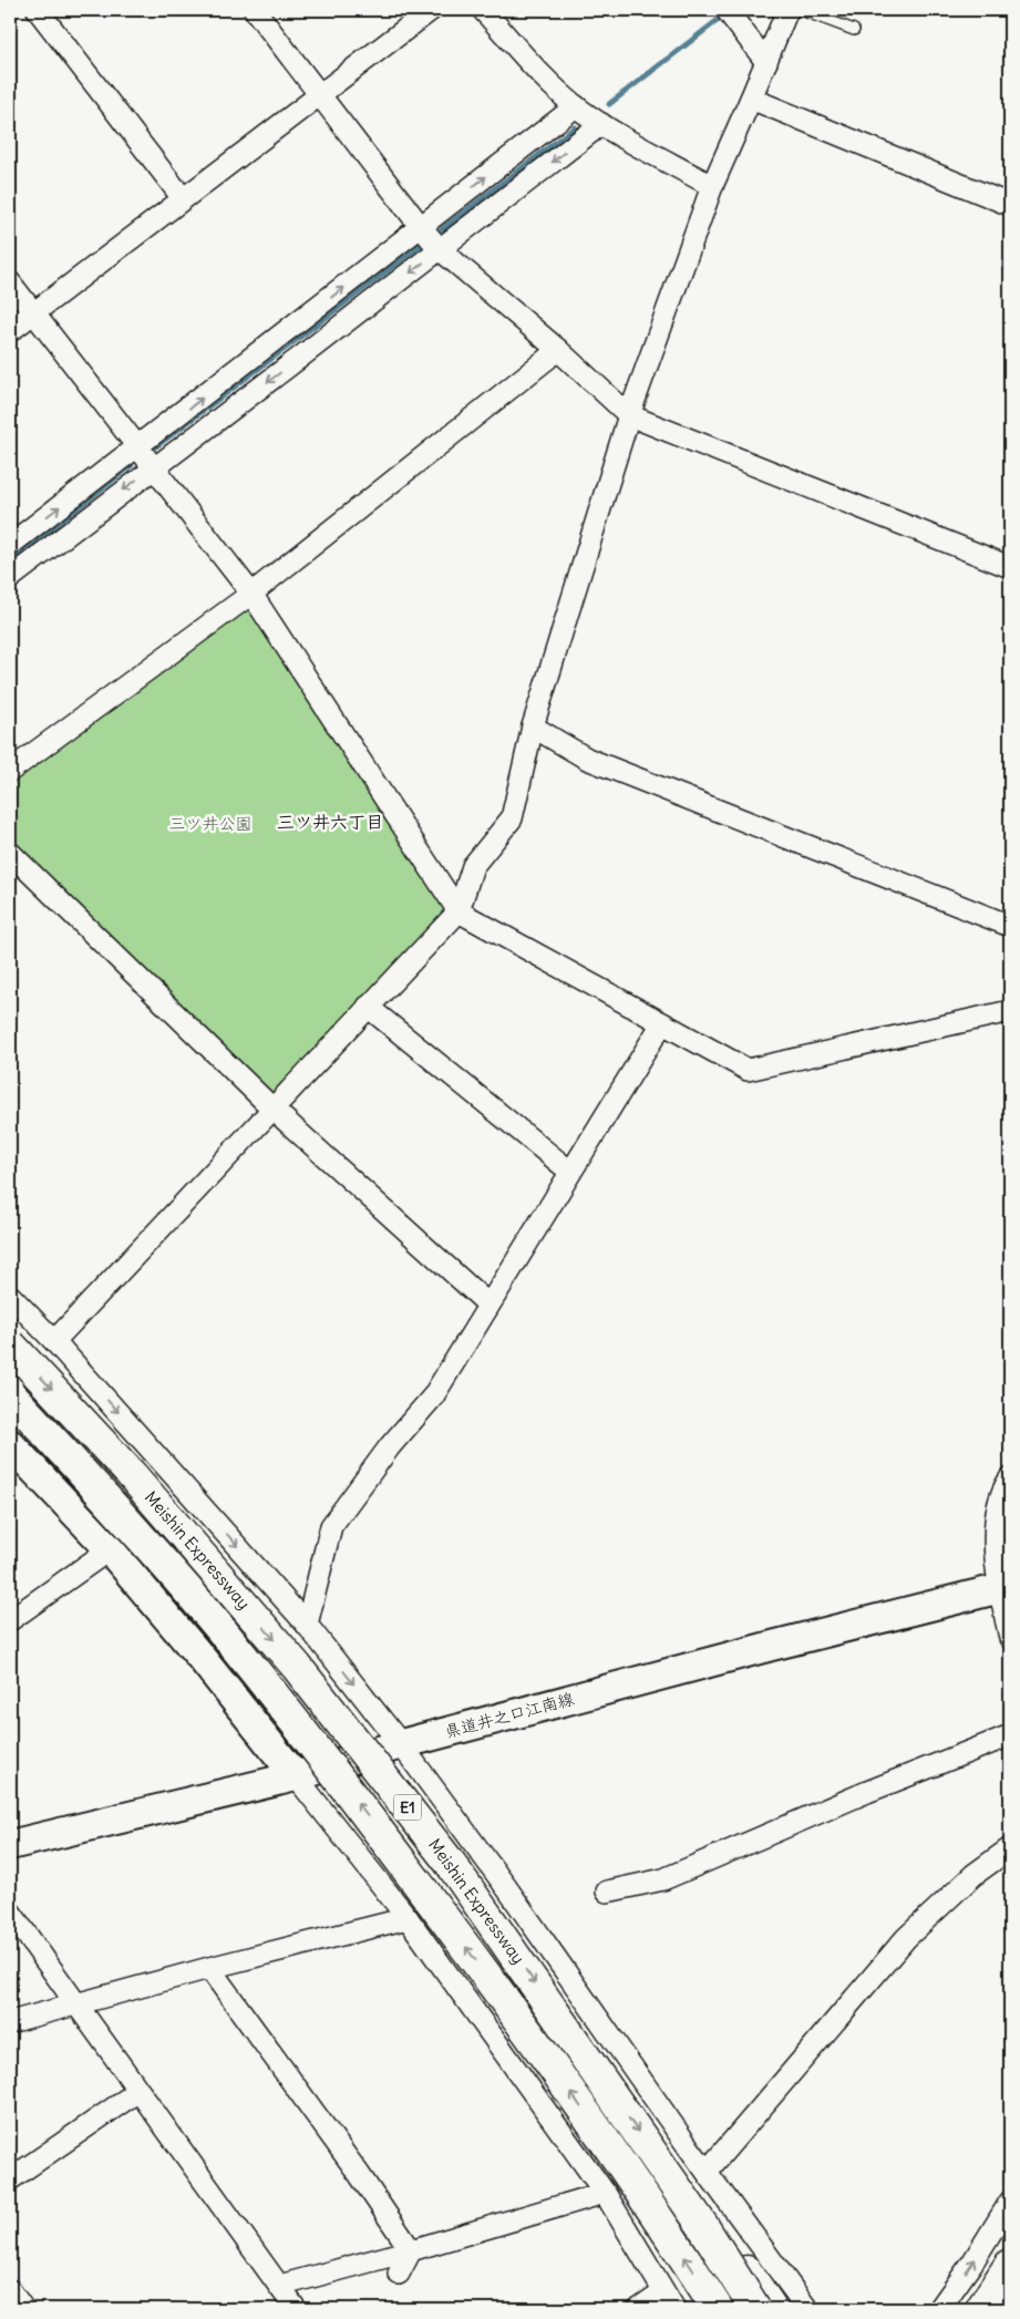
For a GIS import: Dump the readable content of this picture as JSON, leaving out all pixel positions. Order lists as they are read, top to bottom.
{
  "streets": {
    "highway": ["Meishin Expressway", "E1"],
    "main road": ["県道井之口江南線"]
  },
  "districts": ["三ツ井六丁目"],
  "parks": ["三ツ井公園"]
}
